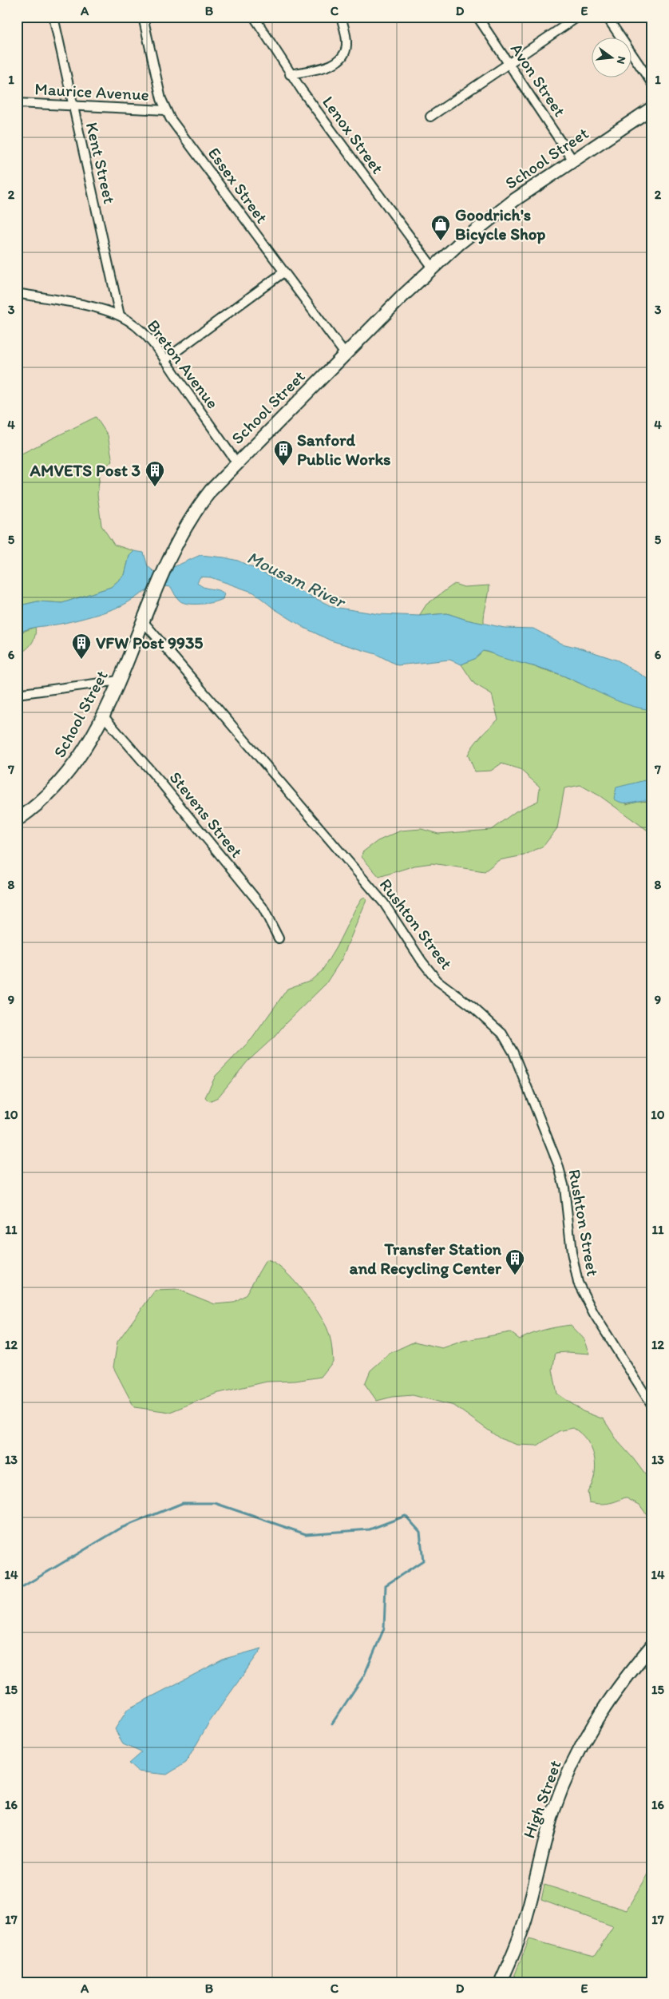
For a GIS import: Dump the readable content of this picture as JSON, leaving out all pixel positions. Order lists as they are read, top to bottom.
{
  "streets": {
    "street": [
      "Avon Street",
      "Maurice Avenue",
      "Lenox Street",
      "School Street",
      "Kent Street",
      "Essex Street",
      "Breton Avenue",
      "Stevens Street",
      "Rushton Street",
      "High Street"
    ]
  },
  "crossings": [
    ["Avon Street", "School Street"],
    ["Maurice Avenue", "Kent Street"],
    ["Maurice Avenue", "Essex Street"],
    ["Lenox Street", "School Street"],
    ["School Street", "Essex Street"],
    ["School Street", "Breton Avenue"],
    ["School Street", "Stevens Street"],
    ["School Street", "Rushton Street"],
    ["Kent Street", "Breton Avenue"]
  ],
  "water": ["Mousam River"],
  "places": {
    "shop": ["Goodrich's Bicycle Shop"],
    "building": [
      "Sanford Public Works",
      "AMVETS Post 3",
      "VFW Post 9935",
      "Transfer Station and Recycling Center"
    ]
  },
  "north": "right",
  "grid": {
    "columns": [
      "A",
      "B",
      "C",
      "D",
      "E"
    ],
    "rows": [
      "1",
      "2",
      "3",
      "4",
      "5",
      "6",
      "7",
      "8",
      "9",
      "10",
      "11",
      "12",
      "13",
      "14",
      "15",
      "16",
      "17"
    ]
  }
}
